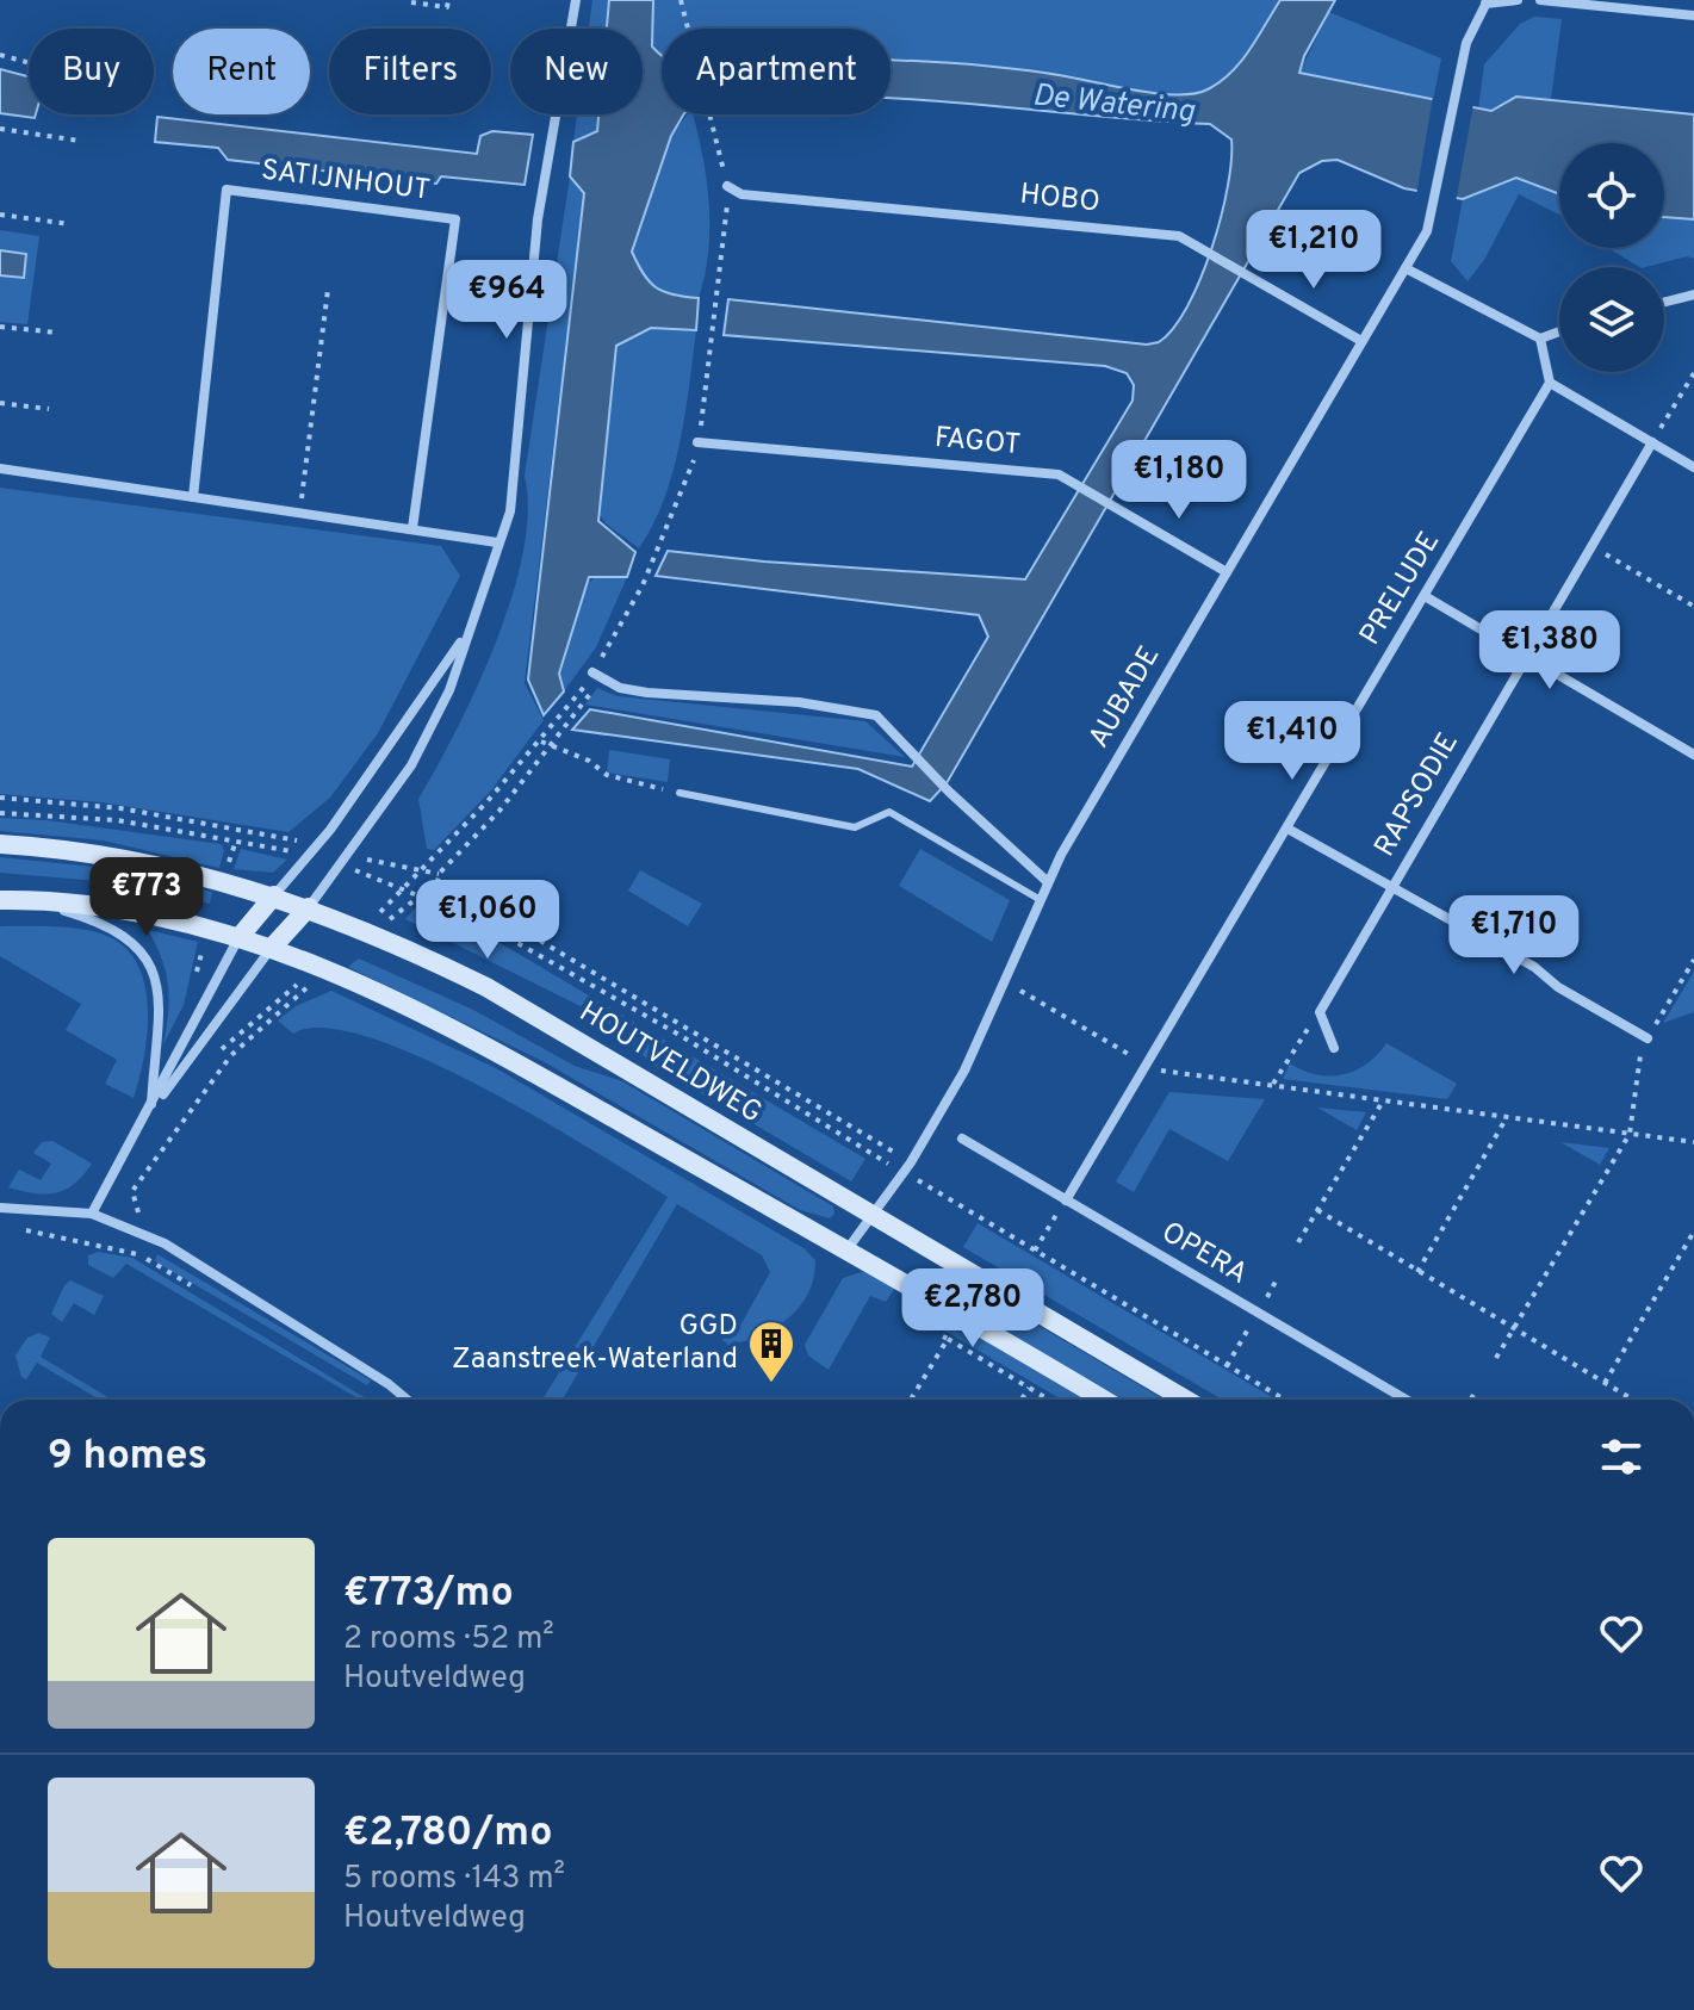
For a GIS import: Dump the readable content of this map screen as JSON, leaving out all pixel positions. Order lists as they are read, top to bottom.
{
  "streets": {
    "street": [
      "SATIJNHOUT",
      "HOBO",
      "FAGOT",
      "PRELUDE",
      "AUBADE",
      "RAPSODIE",
      "HOUTVELDWEG",
      "OPERA"
    ]
  },
  "crossings": [
    ["HOBO", "AUBADE"],
    ["FAGOT", "AUBADE"],
    ["PRELUDE", "OPERA"],
    ["AUBADE", "HOUTVELDWEG"]
  ],
  "water": ["De Watering"],
  "places": {
    "building": ["GGD Zaanstreek-Waterland"]
  },
  "page": {
    "chip": [
      "Buy",
      "Rent",
      "Filters",
      "New",
      "Apartment"
    ],
    "price": [
      "€1,210",
      "€964",
      "€1,180",
      "€1,380",
      "€1,410",
      "€773",
      "€1,060",
      "€1,710",
      "€2,780"
    ],
    "heading": "9 homes",
    "list": [
      {
        "name": "€773/mo",
        "note": "2 rooms · 52 m² · Houtveldweg"
      },
      {
        "name": "€2,780/mo",
        "note": "5 rooms · 143 m² · Houtveldweg"
      }
    ]
  }
}
